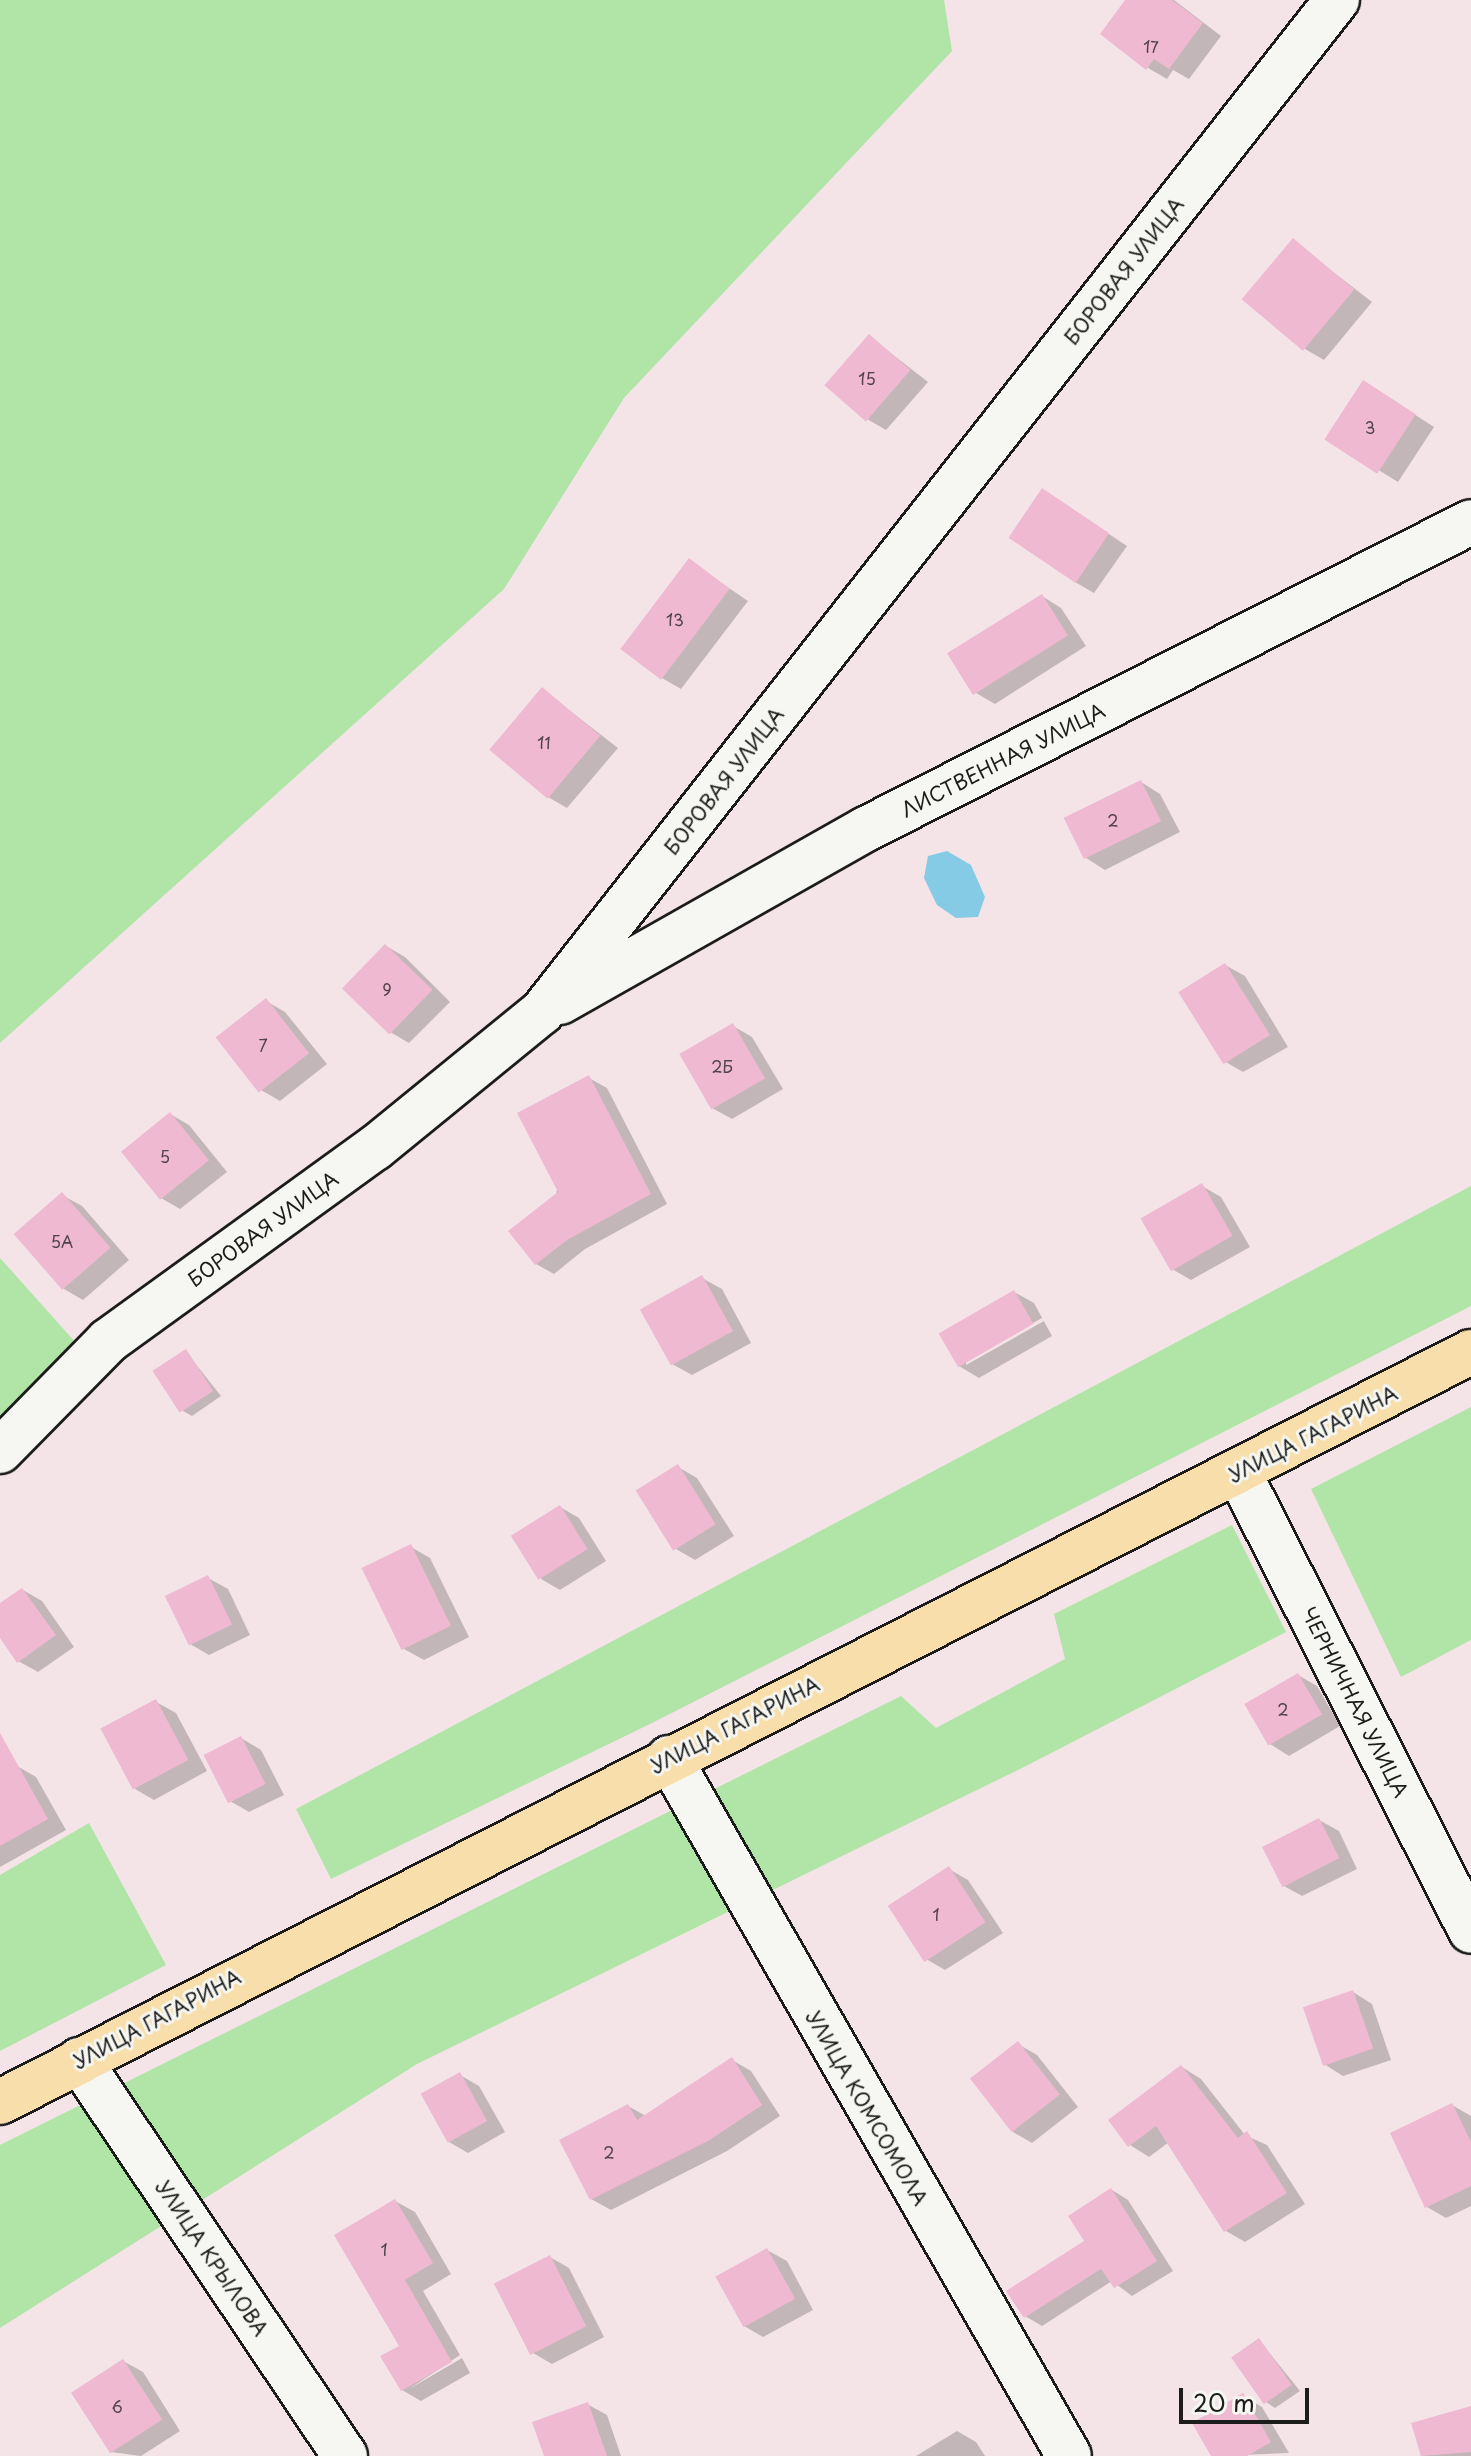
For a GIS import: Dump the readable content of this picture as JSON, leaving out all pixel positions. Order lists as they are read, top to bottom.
{
  "streets": {
    "main road": ["УЛИЦА ГАГАРИНА"],
    "street": [
      "БОРОВАЯ УЛИЦА",
      "ЛИСТВЕННАЯ УЛИЦА",
      "ЧЕРНИЧНАЯ УЛИЦА",
      "УЛИЦА КОМСОМОЛА",
      "УЛИЦА КРЫЛОВА"
    ]
  },
  "crossings": [
    ["БОРОВАЯ УЛИЦА", "ЛИСТВЕННАЯ УЛИЦА"],
    ["УЛИЦА ГАГАРИНА", "ЧЕРНИЧНАЯ УЛИЦА"],
    ["УЛИЦА ГАГАРИНА", "УЛИЦА КОМСОМОЛА"],
    ["УЛИЦА ГАГАРИНА", "УЛИЦА КРЫЛОВА"]
  ],
  "house_numbers": [
    "17",
    "15",
    "3",
    "13",
    "11",
    "2",
    "9",
    "7",
    "2Б",
    "5",
    "5А",
    "2",
    "1",
    "2",
    "1",
    "6"
  ],
  "scale_bar": "20 m"
}
